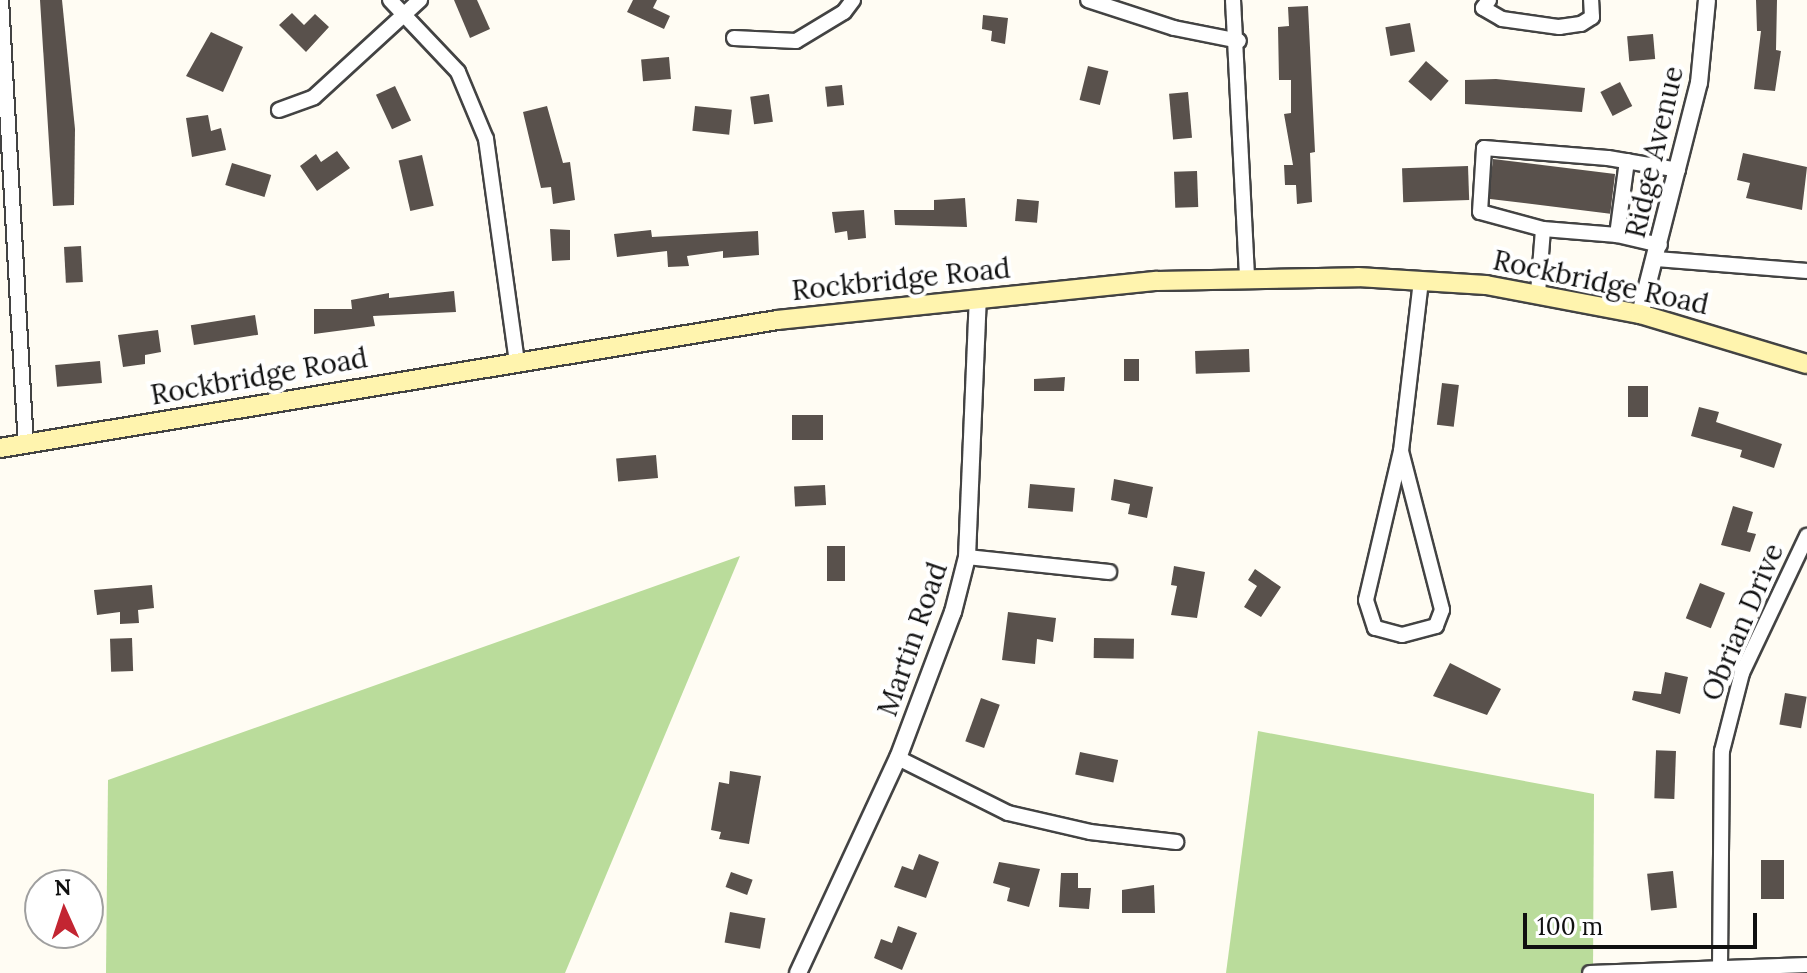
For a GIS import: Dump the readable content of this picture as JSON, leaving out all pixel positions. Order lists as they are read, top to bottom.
{
  "streets": {
    "main road": ["Rockbridge Road"],
    "street": ["Ridge Avenue", "Obrian Drive", "Martin Road"]
  },
  "crossings": [
    ["Ridge Avenue", "Rockbridge Road"],
    ["Rockbridge Road", "Martin Road"]
  ],
  "scale_bar": "100 m",
  "north": "top"
}
